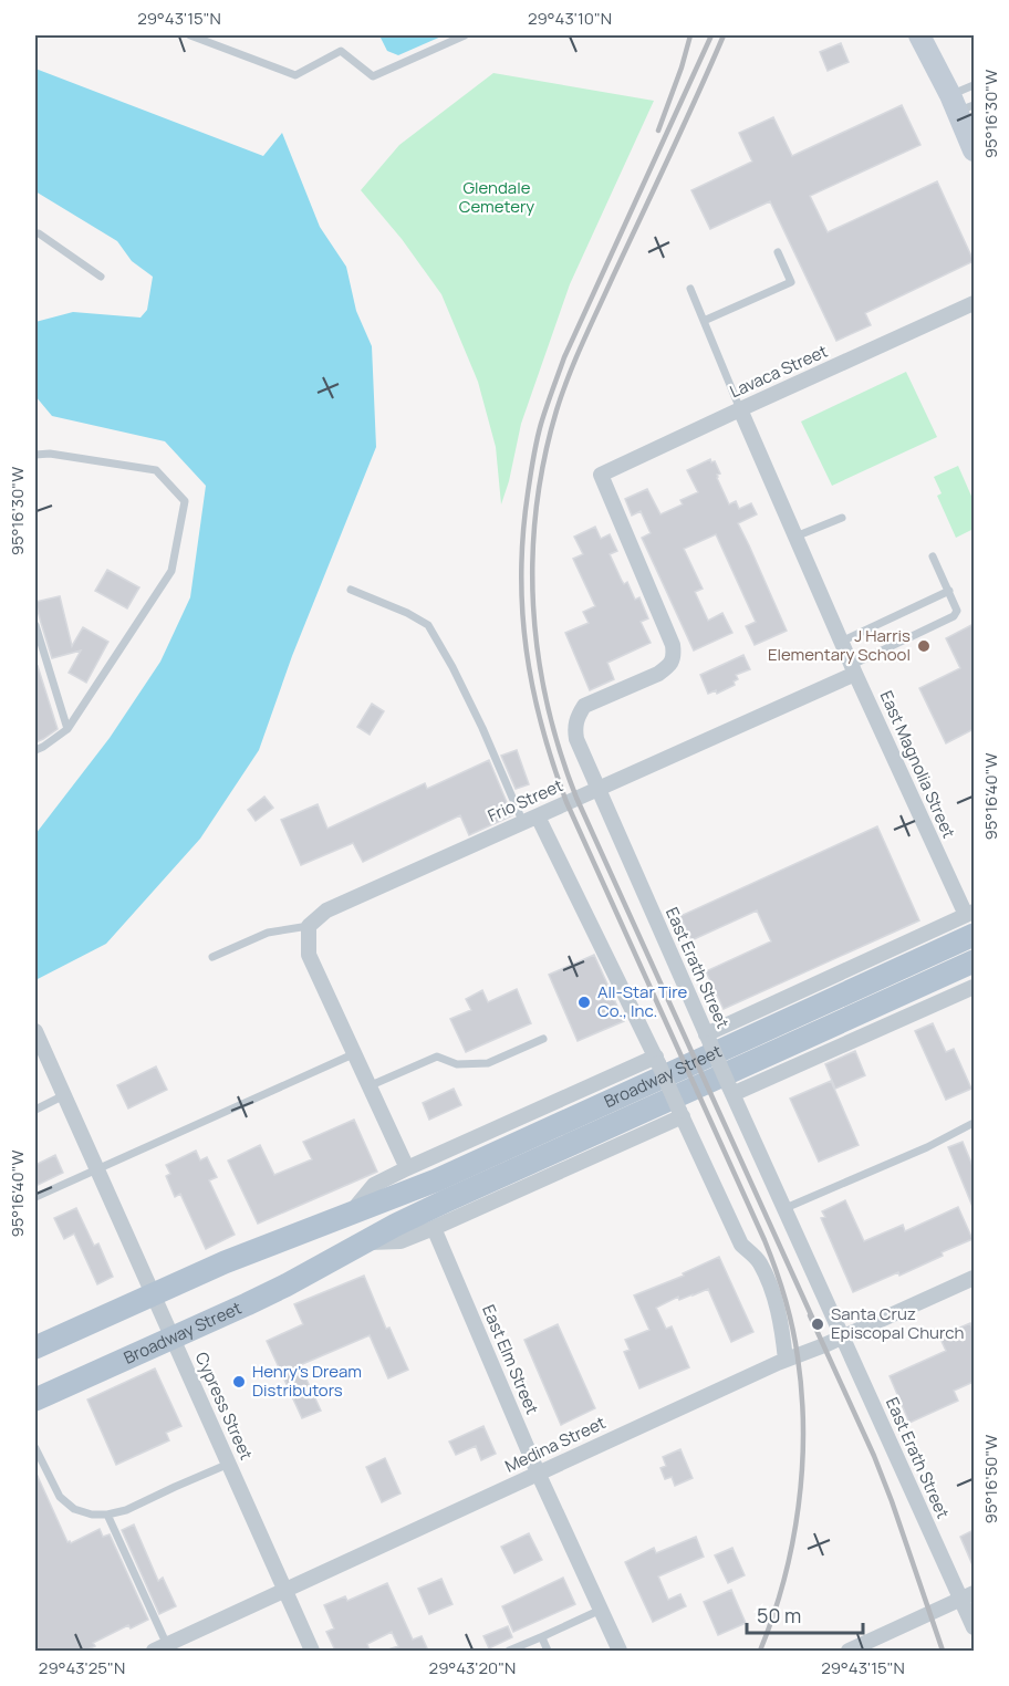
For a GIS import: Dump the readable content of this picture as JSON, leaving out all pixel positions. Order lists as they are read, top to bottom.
{
  "streets": {
    "main road": ["Broadway Street"],
    "street": [
      "Lavaca Street",
      "East Magnolia Street",
      "Frio Street",
      "East Erath Street",
      "East Elm Street",
      "Cypress Street",
      "Medina Street"
    ]
  },
  "crossings": [
    ["Lavaca Street", "East Magnolia Street"],
    ["Lavaca Street", "East Erath Street"],
    ["East Magnolia Street", "Frio Street"],
    ["East Magnolia Street", "Broadway Street"],
    ["Frio Street", "East Erath Street"],
    ["East Erath Street", "Broadway Street"],
    ["East Erath Street", "Medina Street"],
    ["Broadway Street", "East Elm Street"],
    ["Broadway Street", "Cypress Street"],
    ["East Elm Street", "Medina Street"],
    ["Cypress Street", "Medina Street"]
  ],
  "parks": ["Glendale Cemetery"],
  "places": [
    "J Harris Elementary School",
    "All-Star Tire Co., Inc.",
    "Santa Cruz Episcopal Church",
    "Henry's Dream Distributors"
  ],
  "scale_bar": "50 m",
  "coordinates": [
    "29°43'15\"N",
    "29°43'10\"N",
    "95°16'30\"W",
    "95°16'40\"W",
    "95°16'50\"W",
    "29°43'25\"N",
    "29°43'20\"N"
  ]
}
